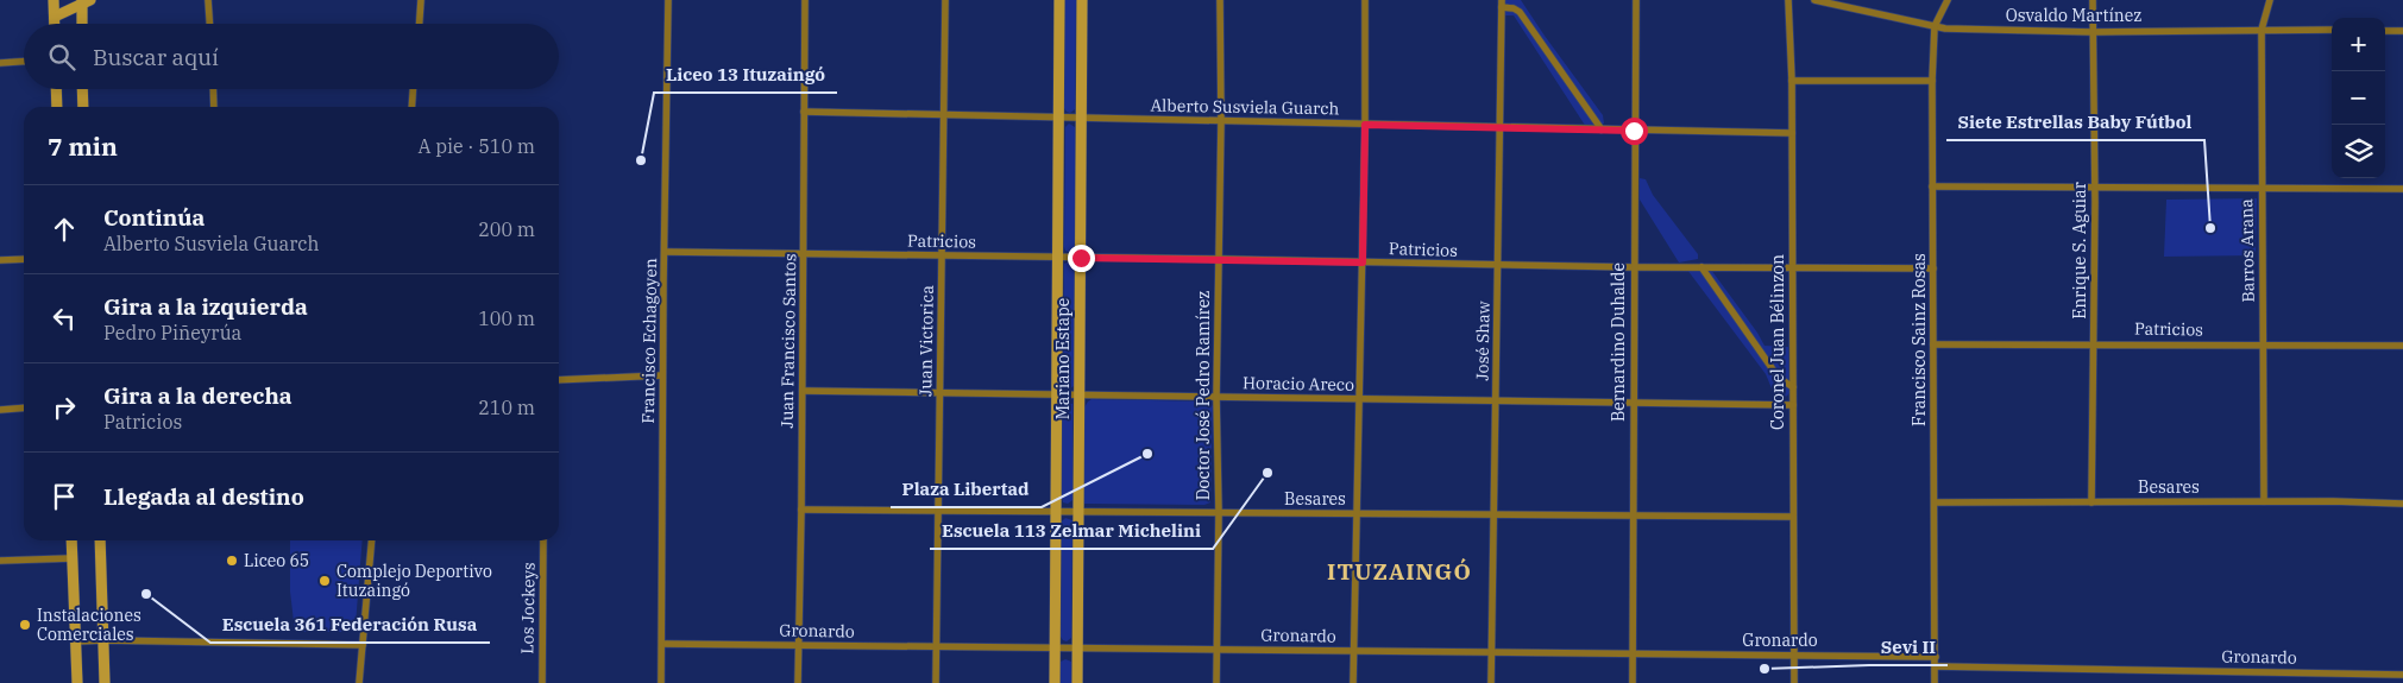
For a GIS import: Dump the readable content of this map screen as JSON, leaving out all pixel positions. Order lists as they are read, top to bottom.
{
  "streets": {
    "street": [
      "Osvaldo Martínez",
      "Alberto Susviela Guarch",
      "Patricios",
      "Enrique S. Aguiar",
      "Barros Arana",
      "Francisco Sainz Rosas",
      "Francisco Echagoyen",
      "Juan Francisco Santos",
      "Juan Victorica",
      "José Shaw",
      "Bernardino Duhalde",
      "Coronel Juan Bélinzon",
      "Mariano Estape",
      "Horacio Areco",
      "Doctor José Pedro Ramírez",
      "Besares",
      "Los Jockeys",
      "Gronardo"
    ]
  },
  "crossings": [
    ["Osvaldo Martínez", "Enrique S. Aguiar"],
    ["Osvaldo Martínez", "Barros Arana"],
    ["Osvaldo Martínez", "Francisco Sainz Rosas"],
    ["Alberto Susviela Guarch", "Juan Francisco Santos"],
    ["Alberto Susviela Guarch", "Juan Victorica"],
    ["Alberto Susviela Guarch", "José Shaw"],
    ["Alberto Susviela Guarch", "Bernardino Duhalde"],
    ["Alberto Susviela Guarch", "Coronel Juan Bélinzon"],
    ["Alberto Susviela Guarch", "Mariano Estape"],
    ["Alberto Susviela Guarch", "Doctor José Pedro Ramírez"],
    ["Patricios", "Enrique S. Aguiar"],
    ["Patricios", "Barros Arana"],
    ["Patricios", "Francisco Sainz Rosas"],
    ["Patricios", "Francisco Echagoyen"],
    ["Patricios", "Juan Francisco Santos"],
    ["Patricios", "Juan Victorica"],
    ["Patricios", "José Shaw"],
    ["Patricios", "Bernardino Duhalde"],
    ["Patricios", "Coronel Juan Bélinzon"],
    ["Patricios", "Mariano Estape"],
    ["Patricios", "Doctor José Pedro Ramírez"],
    ["Enrique S. Aguiar", "Besares"],
    ["Barros Arana", "Besares"],
    ["Francisco Sainz Rosas", "Besares"],
    ["Francisco Sainz Rosas", "Gronardo"],
    ["Francisco Echagoyen", "Gronardo"],
    ["Juan Francisco Santos", "Horacio Areco"],
    ["Juan Francisco Santos", "Besares"],
    ["Juan Francisco Santos", "Gronardo"],
    ["Juan Victorica", "Horacio Areco"],
    ["Juan Victorica", "Besares"],
    ["Juan Victorica", "Gronardo"],
    ["José Shaw", "Horacio Areco"],
    ["José Shaw", "Besares"],
    ["José Shaw", "Gronardo"],
    ["Bernardino Duhalde", "Horacio Areco"],
    ["Bernardino Duhalde", "Besares"],
    ["Bernardino Duhalde", "Gronardo"],
    ["Coronel Juan Bélinzon", "Horacio Areco"],
    ["Coronel Juan Bélinzon", "Besares"],
    ["Coronel Juan Bélinzon", "Gronardo"],
    ["Mariano Estape", "Horacio Areco"],
    ["Mariano Estape", "Besares"],
    ["Mariano Estape", "Gronardo"],
    ["Horacio Areco", "Doctor José Pedro Ramírez"],
    ["Doctor José Pedro Ramírez", "Besares"],
    ["Doctor José Pedro Ramírez", "Gronardo"]
  ],
  "districts": ["ITUZAINGÓ"],
  "places": [
    "Liceo 13 Ituzaingó",
    "Siete Estrellas Baby Fútbol",
    "Plaza Libertad",
    "Escuela 113 Zelmar Michelini",
    "Liceo 65",
    "Complejo Deportivo Ituzaingó",
    "Escuela 361 Federación Rusa",
    "Instalaciones Comerciales",
    "Sevi II"
  ],
  "page": {
    "map_buttons": ["+", "−"],
    "search": "Buscar aquí",
    "heading": ["7 min", "A pie · 510 m"],
    "list": [
      ["Continúa", "Alberto Susviela Guarch", "200 m"],
      ["Gira a la izquierda", "Pedro Piñeyrúa", "100 m"],
      ["Gira a la derecha", "Patricios", "210 m"],
      "Llegada al destino"
    ]
  }
}
